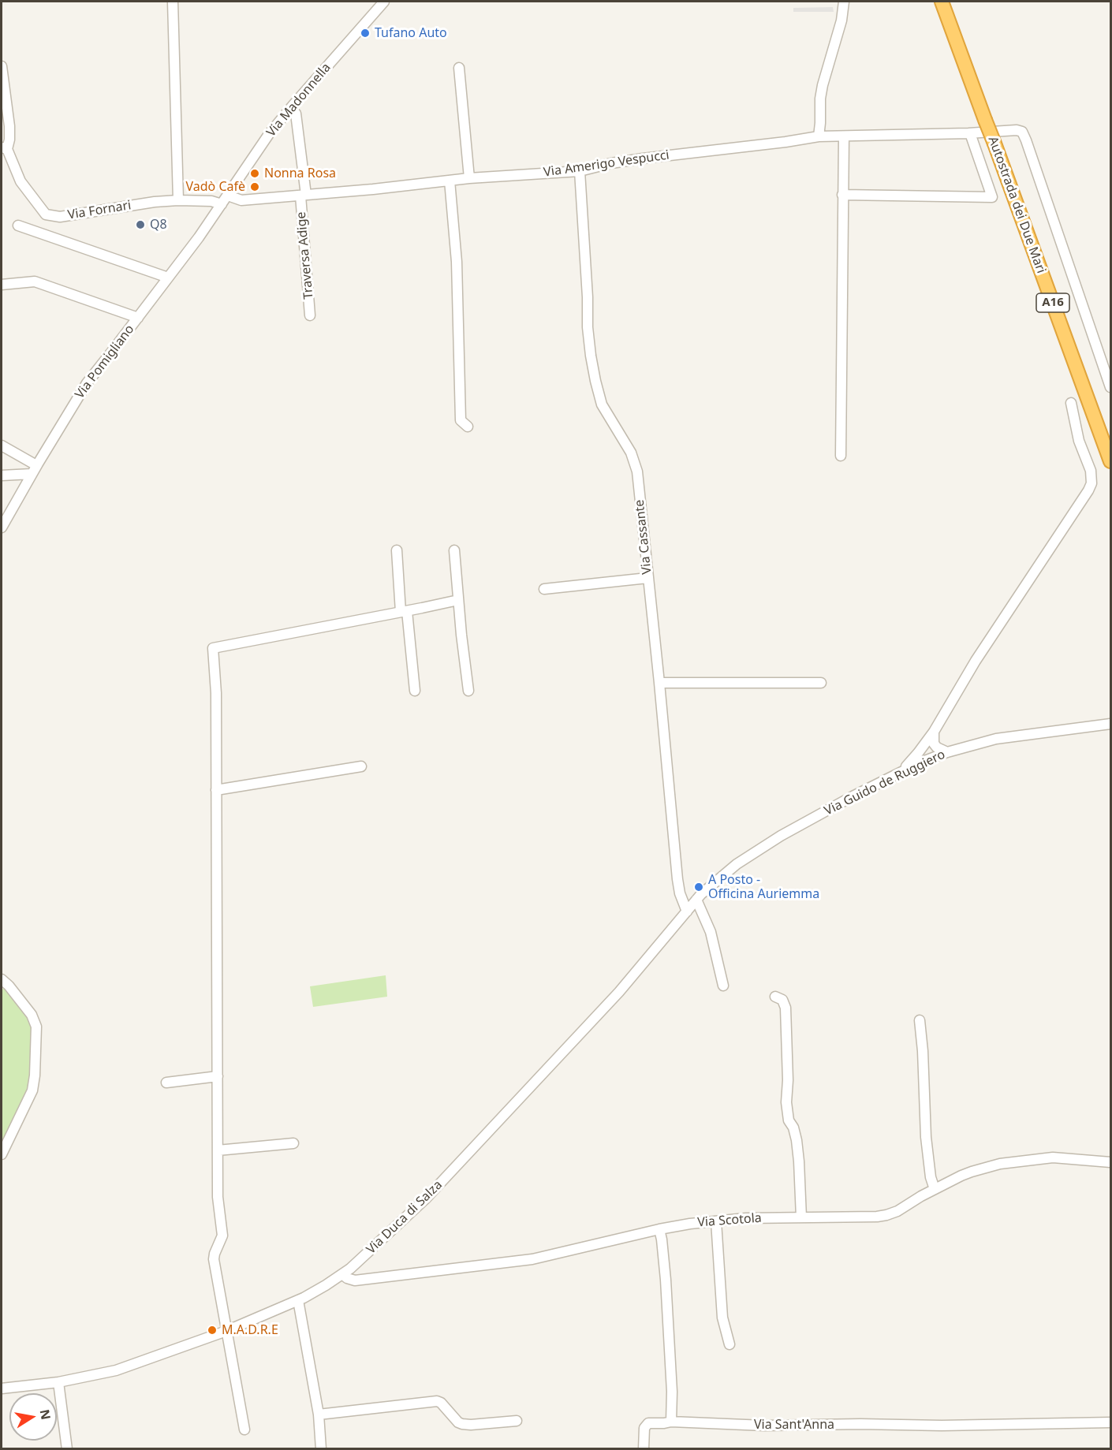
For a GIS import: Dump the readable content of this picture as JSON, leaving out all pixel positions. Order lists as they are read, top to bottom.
{
  "streets": {
    "highway": ["Autostrada dei Due Mari", "A16"],
    "street": [
      "Via Madonnella",
      "Via Amerigo Vespucci",
      "Via Fornari",
      "Traversa Adige",
      "Via Pomigliano",
      "Via Cassante",
      "Via Guido de Ruggiero",
      "Via Duca di Salza",
      "Via Scotola",
      "Via Sant'Anna"
    ]
  },
  "crossings": [
    ["Via Madonnella", "Via Amerigo Vespucci"],
    ["Via Madonnella", "Via Fornari"],
    ["Via Madonnella", "Via Pomigliano"],
    ["Via Amerigo Vespucci", "Traversa Adige"],
    ["Via Amerigo Vespucci", "Via Cassante"],
    ["Via Fornari", "Via Pomigliano"],
    ["Via Cassante", "Via Duca di Salza"],
    ["Via Guido de Ruggiero", "Via Duca di Salza"],
    ["Via Duca di Salza", "Via Scotola"]
  ],
  "places": [
    "Tufano Auto",
    "Nonna Rosa",
    "Vadò Cafè",
    "Q8",
    "A Posto - Officina Auriemma",
    "M.A.D.R.E"
  ],
  "north": "right"
}
